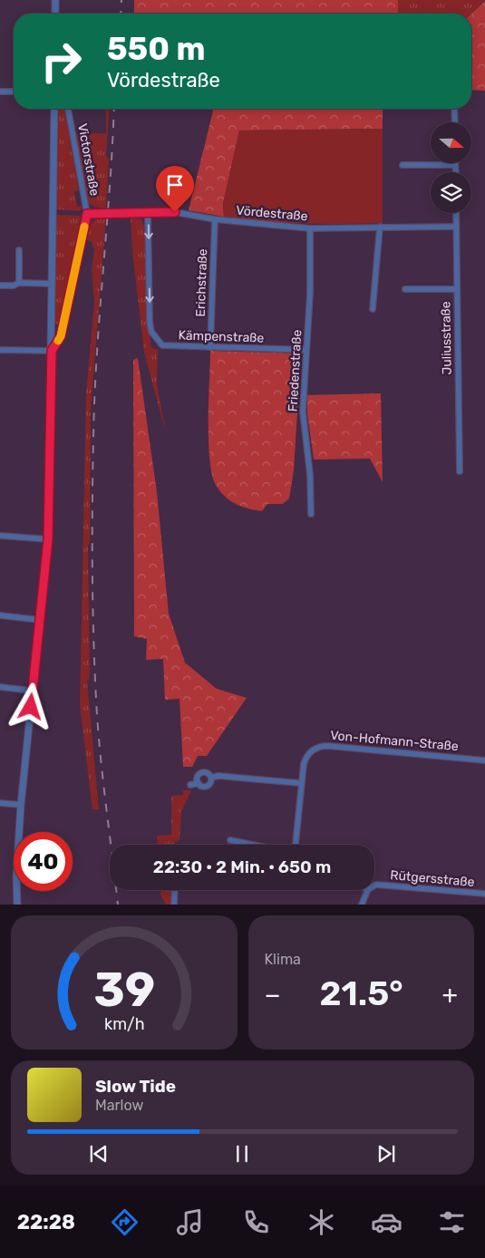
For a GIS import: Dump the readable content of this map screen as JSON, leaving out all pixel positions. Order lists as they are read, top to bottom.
{
  "streets": {
    "street": [
      "Victorstraße",
      "Vördestraße",
      "Erichstraße",
      "Kämpenstraße",
      "Juliusstraße",
      "Friedenstraße",
      "Von-Hofmann-Straße",
      "Rütgersstraße"
    ]
  },
  "crossings": [
    ["Victorstraße", "Vördestraße"],
    ["Vördestraße", "Erichstraße"],
    ["Vördestraße", "Kämpenstraße"],
    ["Vördestraße", "Juliusstraße"],
    ["Vördestraße", "Friedenstraße"],
    ["Erichstraße", "Kämpenstraße"],
    ["Kämpenstraße", "Friedenstraße"]
  ],
  "one_way": ["Kämpenstraße"],
  "north": "right",
  "page": {
    "turn": ["550 m", "Vördestraße"],
    "limit": "40",
    "trip": "22:30 · 2 Min. · 650 m",
    "tile": "Klima",
    "heat": ["−", "21.5°", "+"],
    "song": ["Slow Tide", "Marlow"],
    "tabs": "22:28",
    "gauge": ["39", "km/h"]
  }
}
